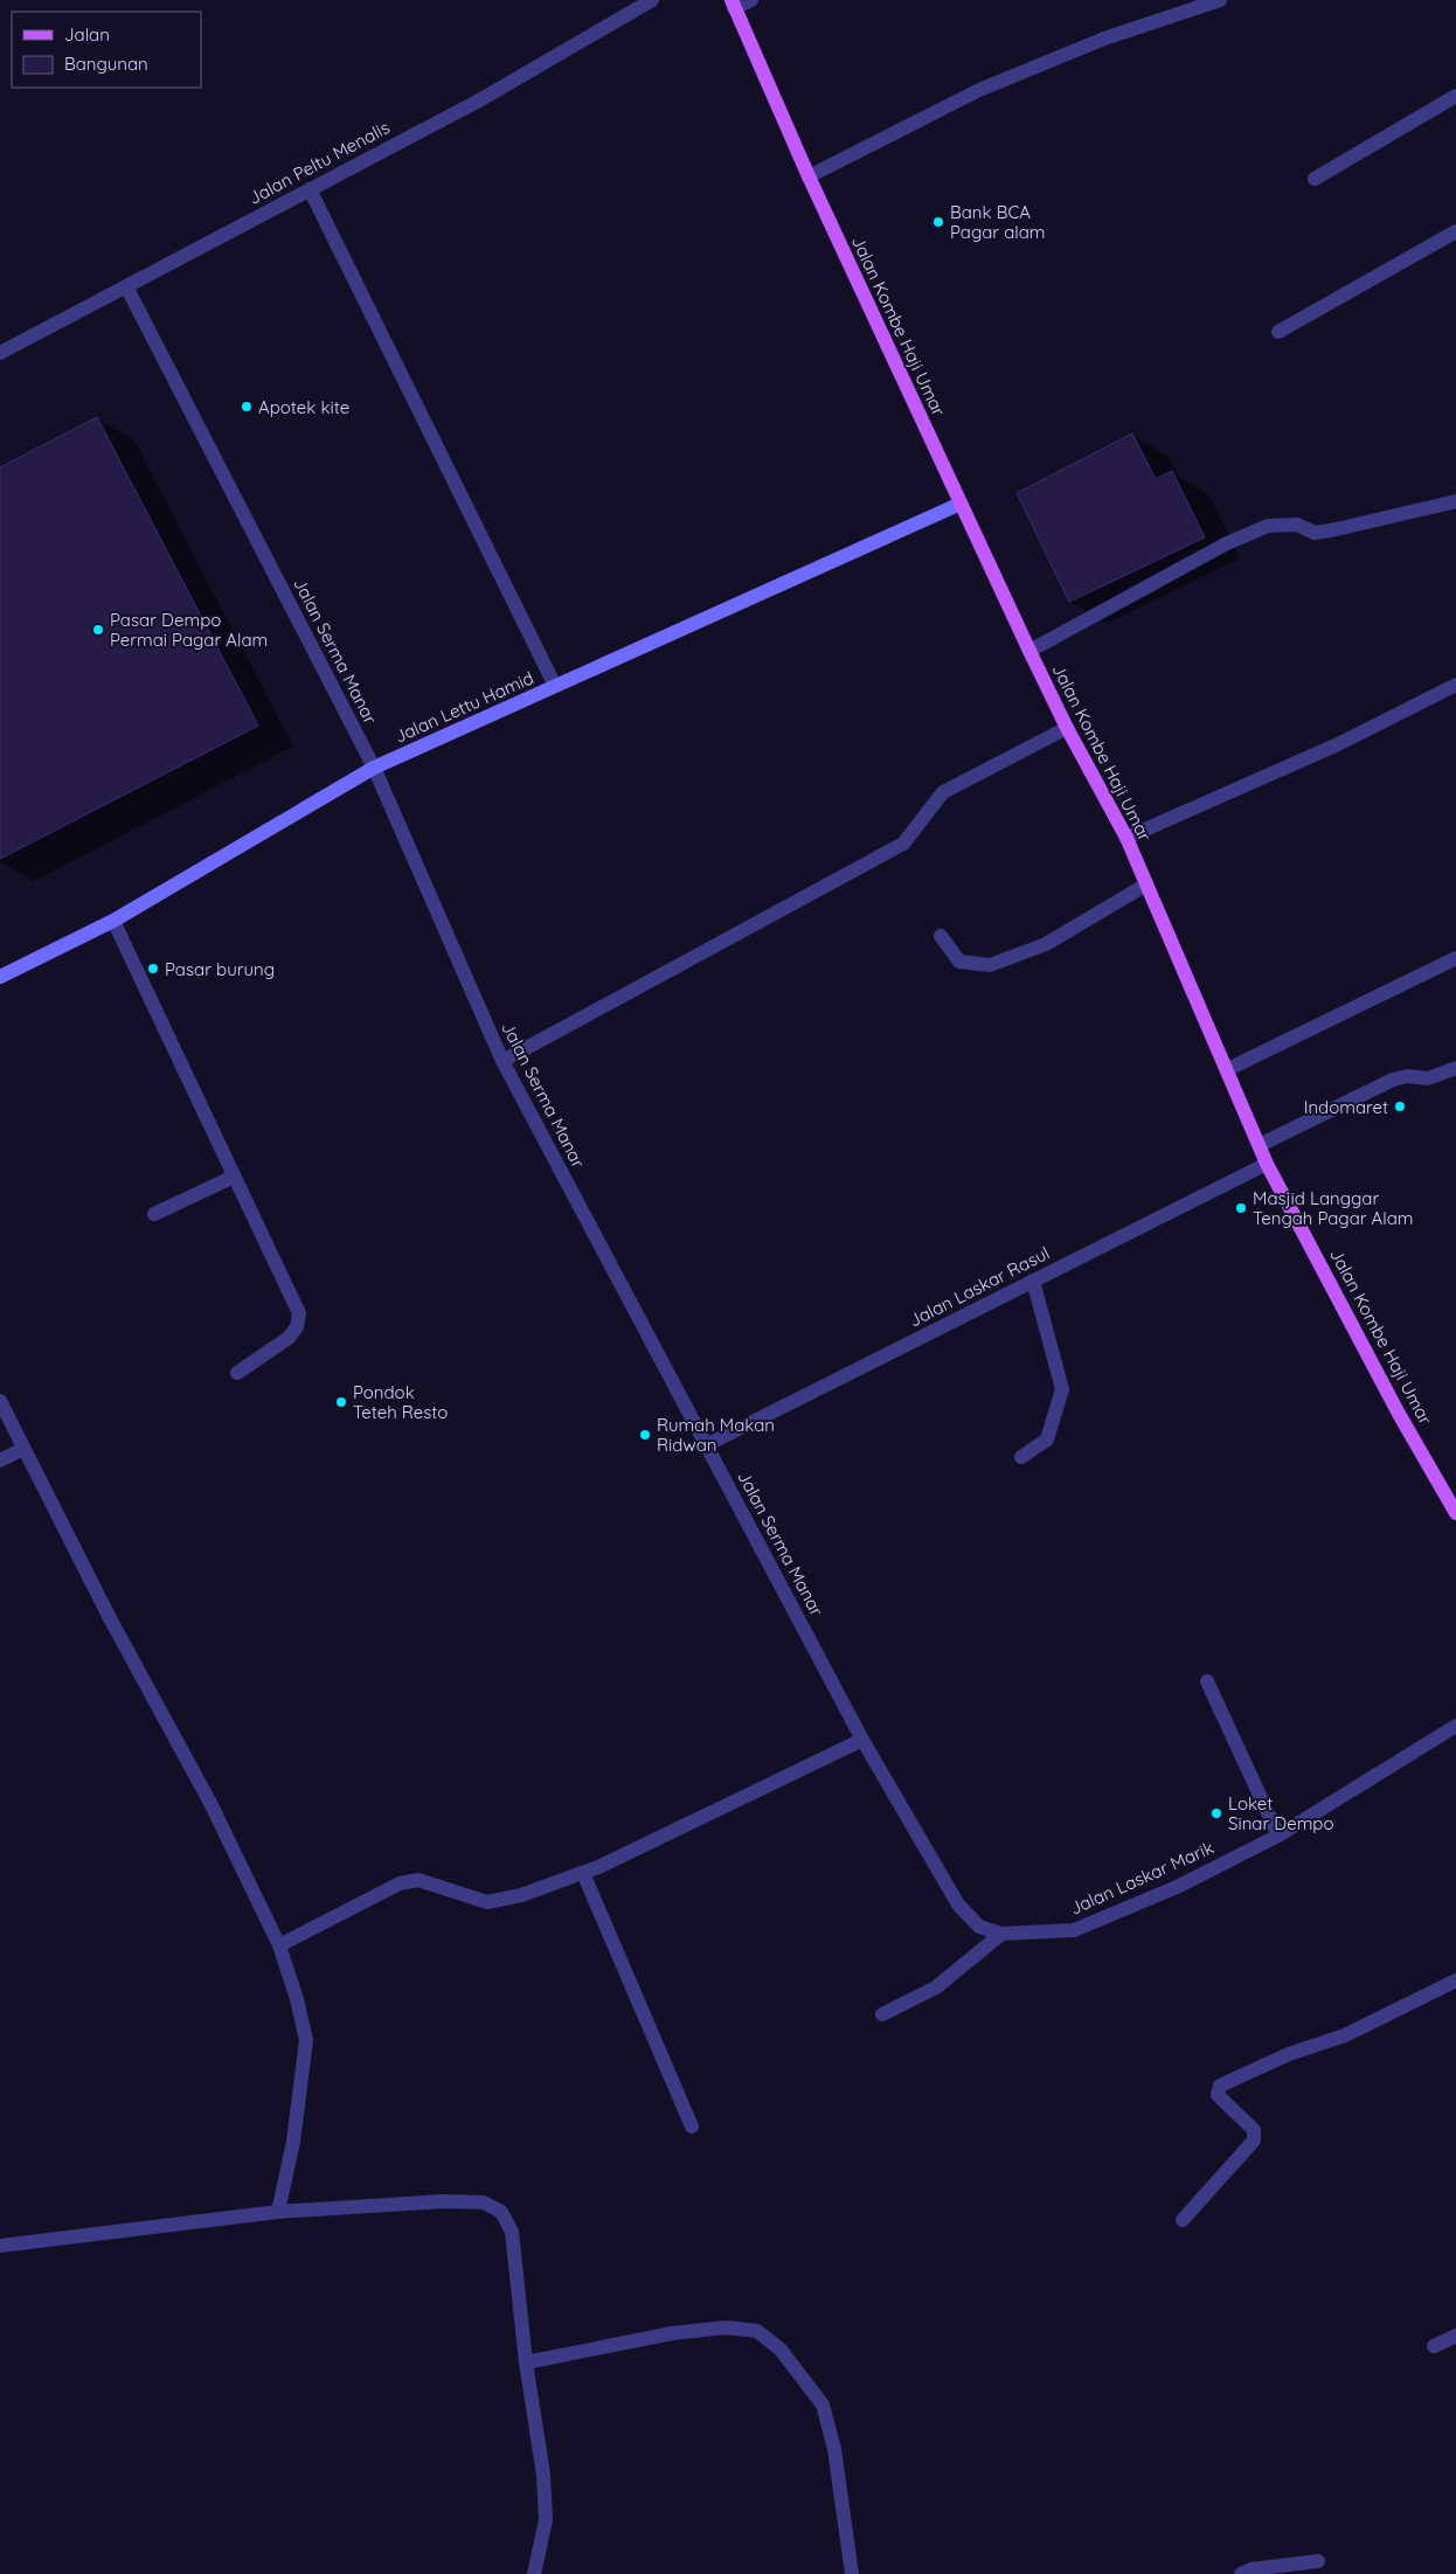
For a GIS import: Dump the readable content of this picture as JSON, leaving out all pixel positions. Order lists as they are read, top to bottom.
{
  "streets": {
    "main road": ["Jalan Kombe Haji Umar"],
    "street": [
      "Jalan Peltu Menalis",
      "Jalan Serma Manar",
      "Jalan Lettu Hamid",
      "Jalan Laskar Rasul",
      "Jalan Laskar Marik"
    ]
  },
  "crossings": [
    ["Jalan Peltu Menalis", "Jalan Serma Manar"],
    ["Jalan Kombe Haji Umar", "Jalan Lettu Hamid"],
    ["Jalan Kombe Haji Umar", "Jalan Laskar Rasul"],
    ["Jalan Serma Manar", "Jalan Lettu Hamid"],
    ["Jalan Serma Manar", "Jalan Laskar Rasul"],
    ["Jalan Serma Manar", "Jalan Laskar Marik"]
  ],
  "places": [
    "Bank BCA Pagar alam",
    "Apotek kite",
    "Pasar Dempo Permai Pagar Alam",
    "Pasar burung",
    "Indomaret",
    "Masjid Langgar Tengah Pagar Alam",
    "Pondok Teteh Resto",
    "Rumah Makan Ridwan",
    "Loket Sinar Dempo"
  ],
  "legend": ["Jalan", "Bangunan"]
}
